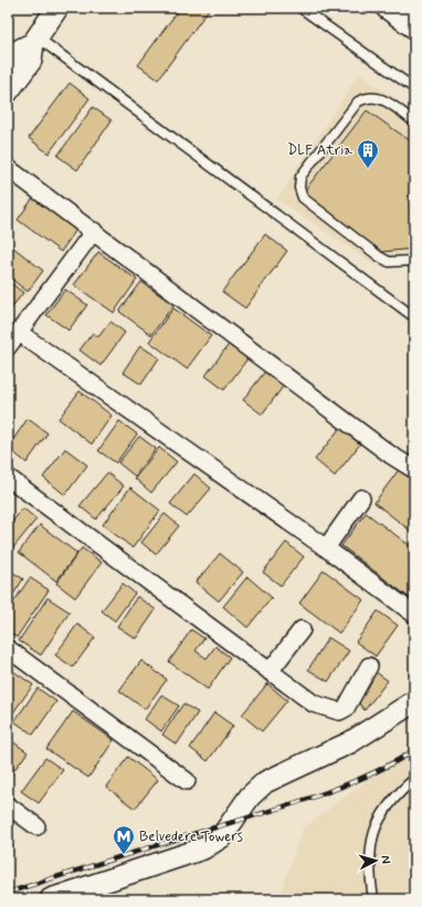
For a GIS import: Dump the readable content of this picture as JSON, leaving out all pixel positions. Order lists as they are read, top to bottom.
{
  "places": {
    "building": ["DLF Atria"],
    "metro station": ["Belvedere Towers"]
  },
  "north": "right"
}
